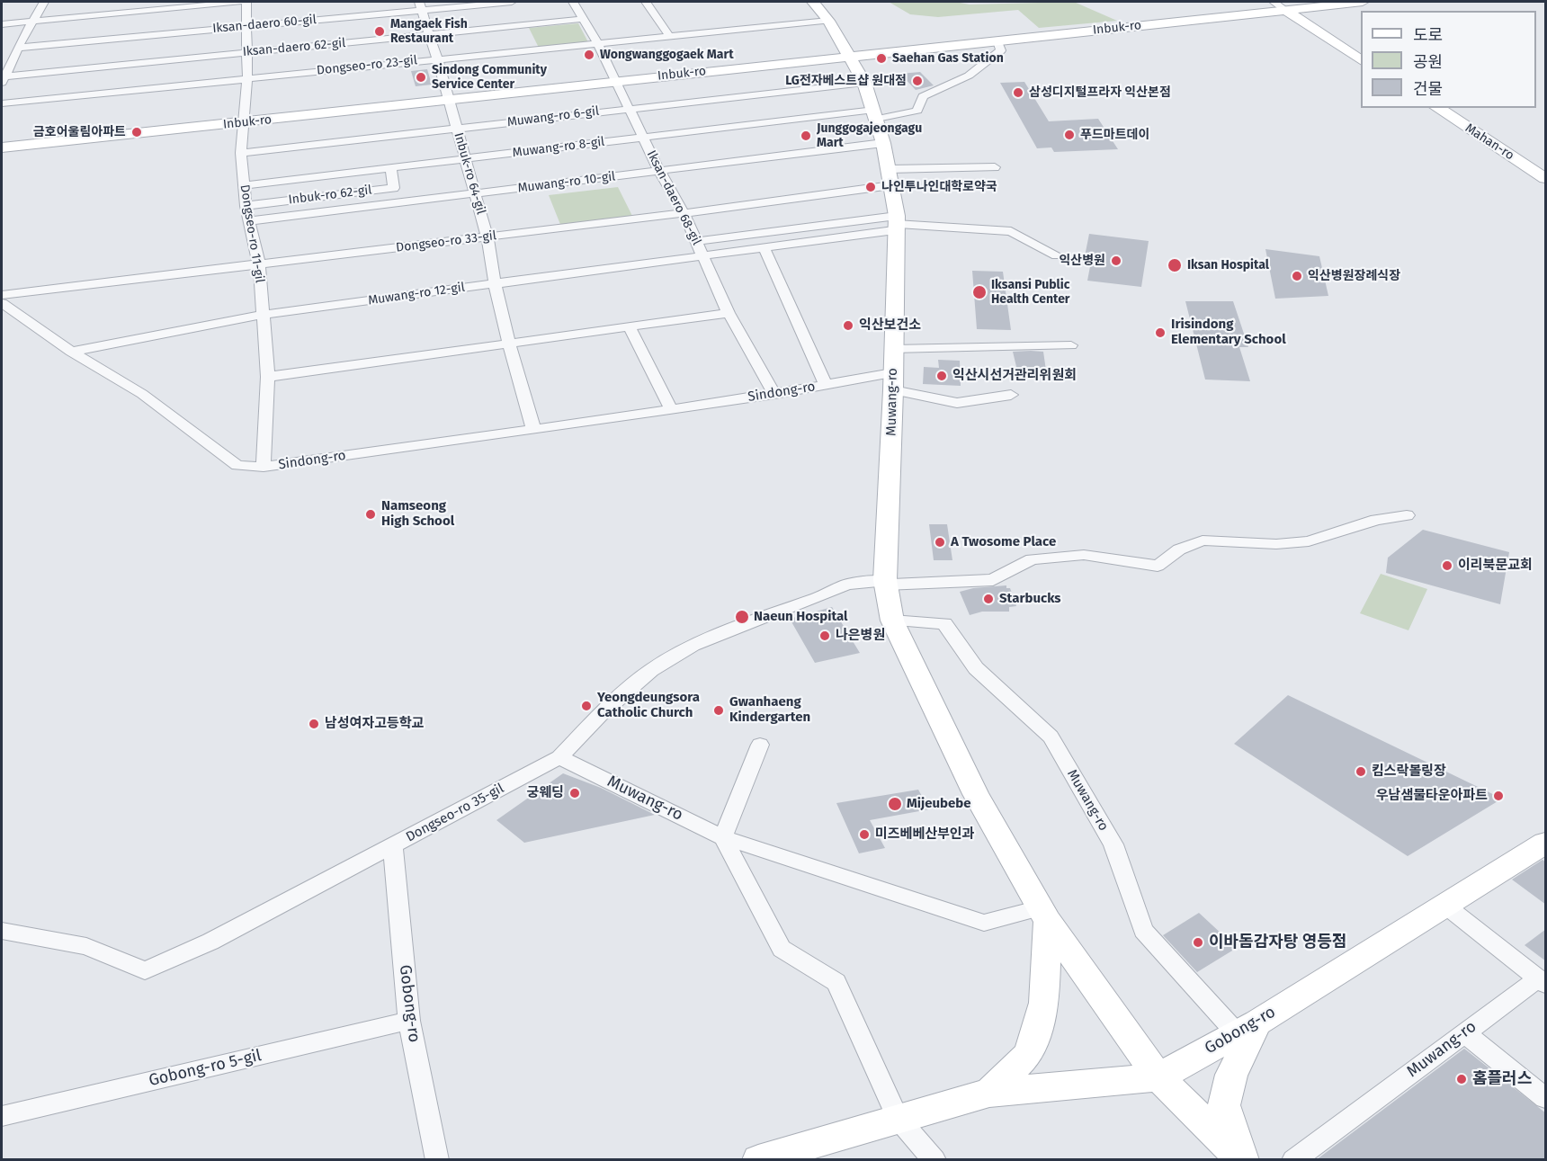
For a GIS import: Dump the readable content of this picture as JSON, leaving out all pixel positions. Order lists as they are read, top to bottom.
{
  "streets": {
    "street": [
      "Iksan-daero 60-gil",
      "Inbuk-ro",
      "Iksan-daero 62-gil",
      "Dongseo-ro 23-gil",
      "Muwang-ro 6-gil",
      "Mahan-ro",
      "Muwang-ro 8-gil",
      "Inbuk-ro 64-gil",
      "Muwang-ro 10-gil",
      "Inbuk-ro 62-gil",
      "Iksan-daero 68-gil",
      "Dongseo-ro 11-gil",
      "Dongseo-ro 33-gil",
      "Muwang-ro 12-gil",
      "Sindong-ro",
      "Muwang-ro",
      "Dongseo-ro 35-gil",
      "Gobong-ro",
      "Gobong-ro 5-gil"
    ]
  },
  "crossings": [
    ["Iksan-daero 60-gil", "Inbuk-ro 64-gil"],
    ["Iksan-daero 60-gil", "Dongseo-ro 11-gil"],
    ["Inbuk-ro", "Muwang-ro 8-gil"],
    ["Inbuk-ro", "Inbuk-ro 64-gil"],
    ["Inbuk-ro", "Iksan-daero 68-gil"],
    ["Inbuk-ro", "Dongseo-ro 11-gil"],
    ["Inbuk-ro", "Muwang-ro"],
    ["Iksan-daero 62-gil", "Inbuk-ro 64-gil"],
    ["Iksan-daero 62-gil", "Iksan-daero 68-gil"],
    ["Iksan-daero 62-gil", "Dongseo-ro 11-gil"],
    ["Dongseo-ro 23-gil", "Inbuk-ro 64-gil"],
    ["Dongseo-ro 23-gil", "Iksan-daero 68-gil"],
    ["Dongseo-ro 23-gil", "Dongseo-ro 11-gil"],
    ["Dongseo-ro 23-gil", "Muwang-ro"],
    ["Muwang-ro 6-gil", "Inbuk-ro 64-gil"],
    ["Muwang-ro 6-gil", "Iksan-daero 68-gil"],
    ["Muwang-ro 6-gil", "Dongseo-ro 11-gil"],
    ["Muwang-ro 6-gil", "Muwang-ro"],
    ["Muwang-ro 8-gil", "Inbuk-ro 64-gil"],
    ["Muwang-ro 8-gil", "Inbuk-ro 62-gil"],
    ["Muwang-ro 8-gil", "Iksan-daero 68-gil"],
    ["Muwang-ro 8-gil", "Dongseo-ro 11-gil"],
    ["Muwang-ro 8-gil", "Muwang-ro"],
    ["Inbuk-ro 64-gil", "Muwang-ro 10-gil"],
    ["Inbuk-ro 64-gil", "Dongseo-ro 33-gil"],
    ["Inbuk-ro 64-gil", "Muwang-ro 12-gil"],
    ["Inbuk-ro 64-gil", "Sindong-ro"],
    ["Muwang-ro 10-gil", "Iksan-daero 68-gil"],
    ["Muwang-ro 10-gil", "Dongseo-ro 11-gil"],
    ["Muwang-ro 10-gil", "Muwang-ro"],
    ["Inbuk-ro 62-gil", "Dongseo-ro 11-gil"],
    ["Iksan-daero 68-gil", "Dongseo-ro 33-gil"],
    ["Iksan-daero 68-gil", "Muwang-ro 12-gil"],
    ["Iksan-daero 68-gil", "Sindong-ro"],
    ["Dongseo-ro 11-gil", "Dongseo-ro 33-gil"],
    ["Dongseo-ro 11-gil", "Muwang-ro 12-gil"],
    ["Dongseo-ro 11-gil", "Sindong-ro"],
    ["Dongseo-ro 33-gil", "Muwang-ro"],
    ["Muwang-ro 12-gil", "Sindong-ro"],
    ["Muwang-ro 12-gil", "Muwang-ro"],
    ["Sindong-ro", "Muwang-ro"],
    ["Muwang-ro", "Dongseo-ro 35-gil"],
    ["Muwang-ro", "Gobong-ro"],
    ["Dongseo-ro 35-gil", "Gobong-ro"],
    ["Gobong-ro", "Gobong-ro 5-gil"]
  ],
  "places": [
    "Mangaek Fish Restaurant",
    "Wongwanggogaek Mart",
    "Saehan Gas Station",
    "Sindong Community Service Center",
    "LG전자베스트샵 원대점",
    "삼성디지털프라자 익산본점",
    "금호어울림아파트",
    "푸드마트데이",
    "Junggogajeongagu Mart",
    "나인투나인대학로약국",
    "익산병원",
    "Iksan Hospital",
    "익산병원장례식장",
    "Iksansi Public Health Center",
    "익산보건소",
    "Irisindong Elementary School",
    "익산시선거관리위원회",
    "Namseong High School",
    "A Twosome Place",
    "이리북문교회",
    "Starbucks",
    "Naeun Hospital",
    "나은병원",
    "Yeongdeungsora Catholic Church",
    "Gwanhaeng Kindergarten",
    "남성여자고등학교",
    "킴스락볼링장",
    "궁웨딩",
    "우남샘물타운아파트",
    "Mijeubebe",
    "미즈베베산부인과",
    "이바돔감자탕 영등점",
    "홈플러스"
  ],
  "legend": ["도로", "공원", "건물"]
}
